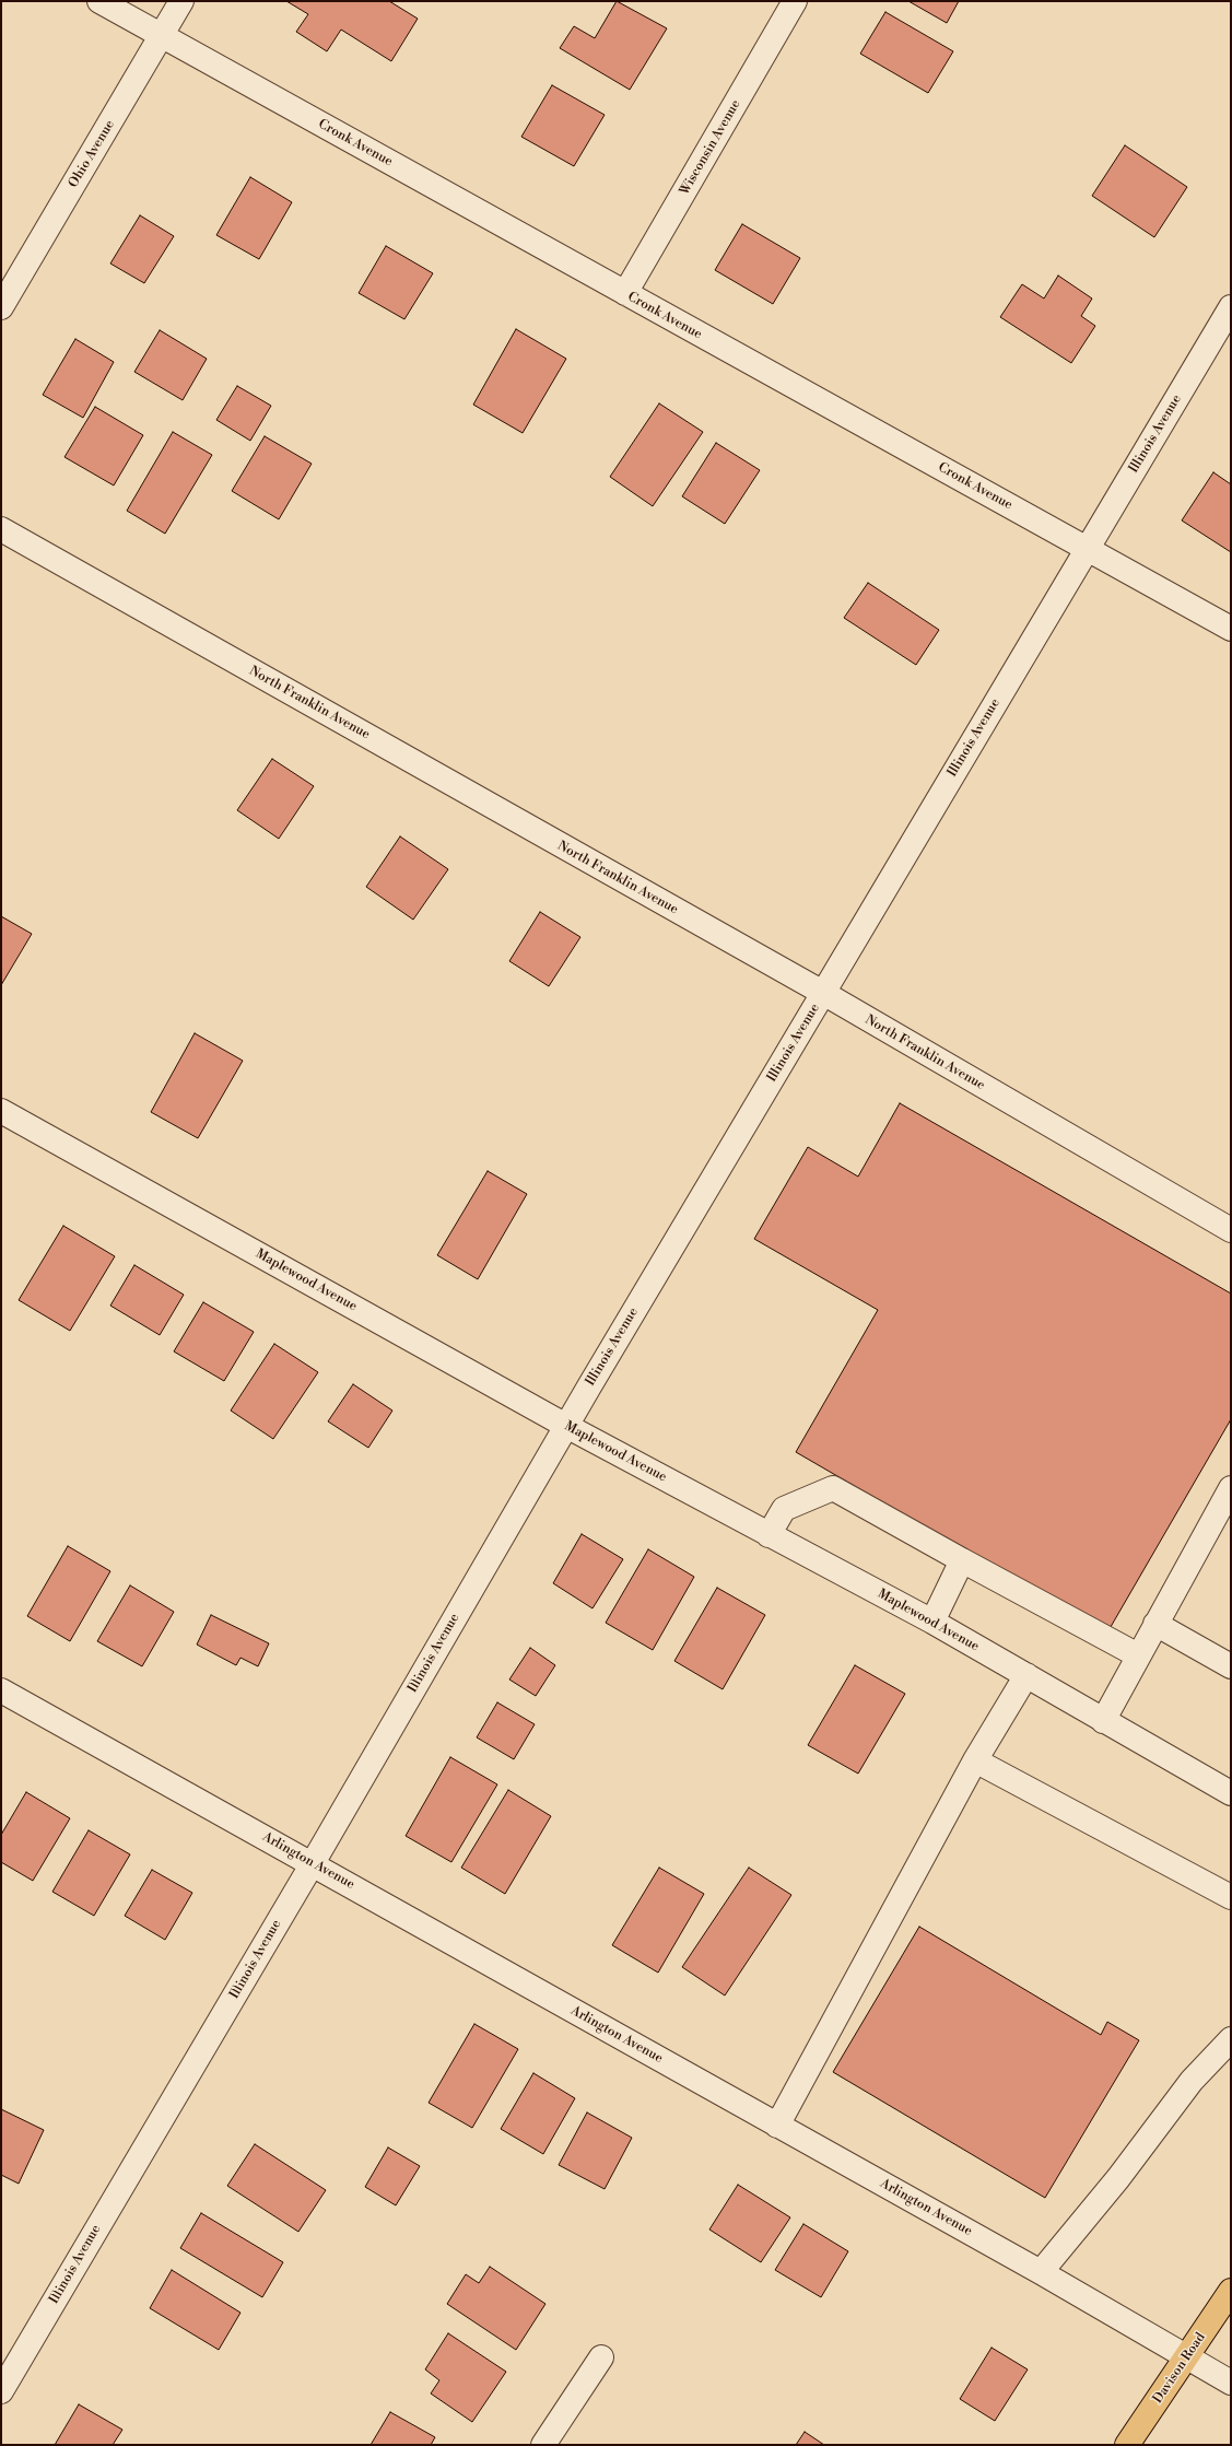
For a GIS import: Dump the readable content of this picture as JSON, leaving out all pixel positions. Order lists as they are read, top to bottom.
{
  "streets": {
    "main road": ["Davison Road"],
    "street": [
      "Cronk Avenue",
      "Wisconsin Avenue",
      "Ohio Avenue",
      "Illinois Avenue",
      "North Franklin Avenue",
      "Maplewood Avenue",
      "Arlington Avenue"
    ]
  },
  "crossings": [
    ["Cronk Avenue", "Wisconsin Avenue"],
    ["Cronk Avenue", "Ohio Avenue"],
    ["Cronk Avenue", "Illinois Avenue"],
    ["Illinois Avenue", "North Franklin Avenue"],
    ["Illinois Avenue", "Maplewood Avenue"],
    ["Illinois Avenue", "Arlington Avenue"],
    ["Arlington Avenue", "Davison Road"]
  ]
}
